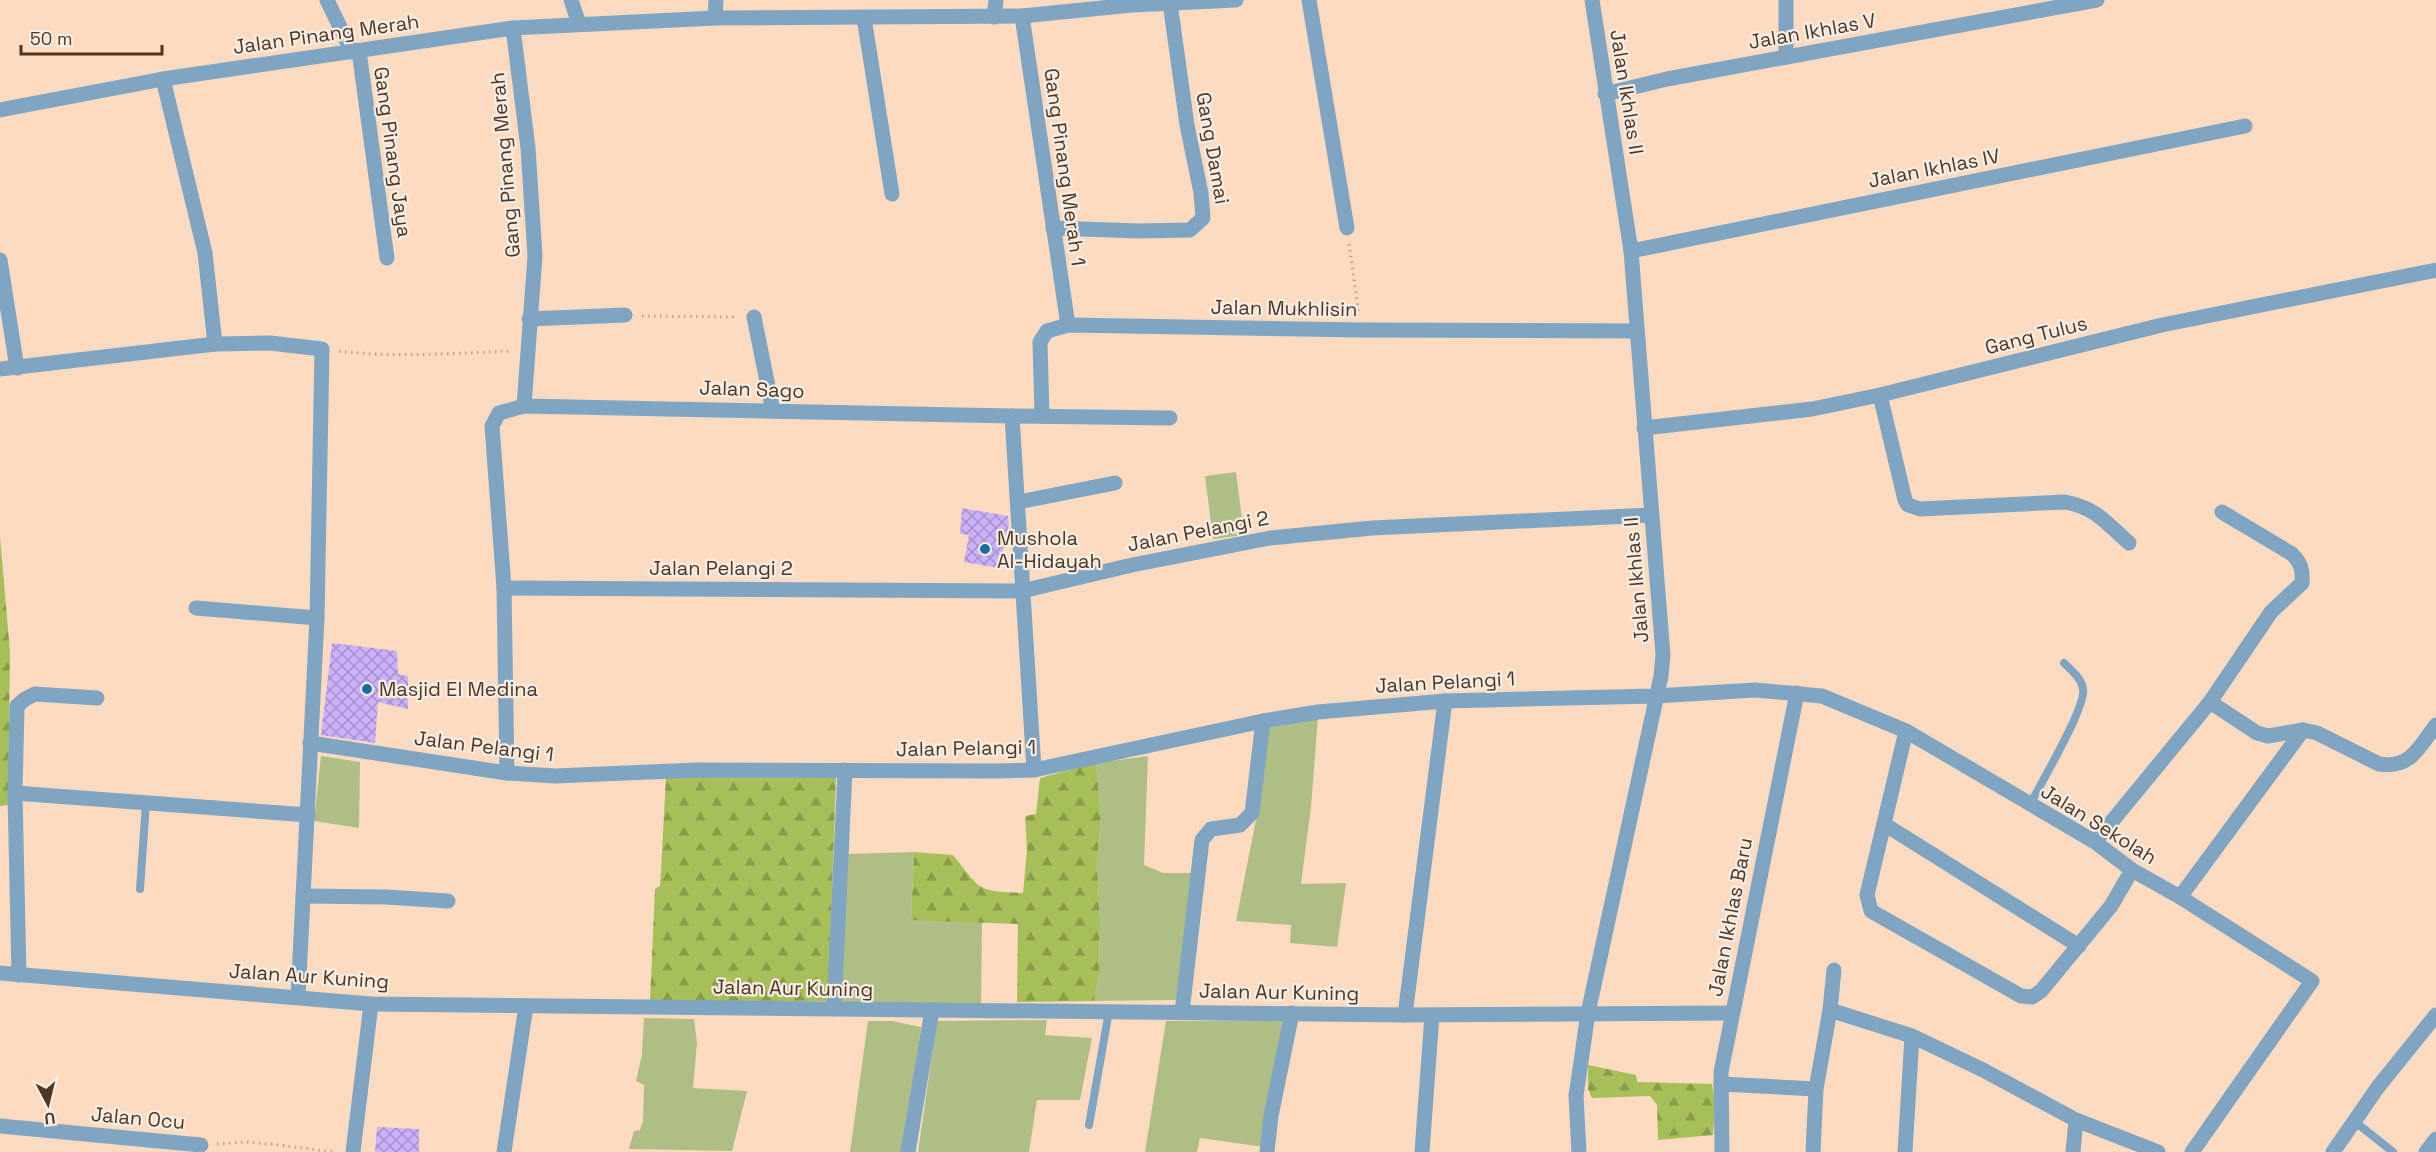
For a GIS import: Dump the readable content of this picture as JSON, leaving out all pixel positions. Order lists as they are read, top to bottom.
{
  "streets": {
    "street": [
      "Jalan Ikhlas V",
      "Jalan Pinang Merah",
      "Jalan Ikhlas II",
      "Gang Damai",
      "Gang Pinang Jaya",
      "Gang Pinang Merah",
      "Gang Pinang Merah 1",
      "Jalan Ikhlas IV",
      "Jalan Mukhlisin",
      "Gang Tulus",
      "Jalan Sago",
      "Jalan Pelangi 2",
      "Jalan Pelangi 1",
      "Jalan Sekolah",
      "Jalan Ikhlas Baru",
      "Jalan Aur Kuning",
      "Jalan Ocu"
    ]
  },
  "crossings": [
    ["Jalan Ikhlas V", "Jalan Ikhlas II"],
    ["Jalan Pinang Merah", "Gang Damai"],
    ["Jalan Pinang Merah", "Gang Pinang Jaya"],
    ["Jalan Pinang Merah", "Gang Pinang Merah"],
    ["Jalan Pinang Merah", "Gang Pinang Merah 1"],
    ["Jalan Ikhlas II", "Jalan Ikhlas IV"],
    ["Jalan Ikhlas II", "Jalan Mukhlisin"],
    ["Jalan Ikhlas II", "Gang Tulus"],
    ["Jalan Ikhlas II", "Jalan Pelangi 2"],
    ["Jalan Ikhlas II", "Jalan Pelangi 1"],
    ["Jalan Ikhlas II", "Jalan Sekolah"],
    ["Jalan Ikhlas II", "Jalan Aur Kuning"],
    ["Gang Damai", "Gang Pinang Merah 1"],
    ["Gang Pinang Merah", "Jalan Sago"],
    ["Gang Pinang Merah 1", "Jalan Mukhlisin"],
    ["Jalan Sago", "Jalan Pelangi 2"],
    ["Jalan Sago", "Jalan Pelangi 1"],
    ["Jalan Pelangi 1", "Jalan Sekolah"],
    ["Jalan Sekolah", "Jalan Ikhlas Baru"],
    ["Jalan Ikhlas Baru", "Jalan Aur Kuning"]
  ],
  "places": ["Mushola Al-Hidayah", "Masjid El Medina"],
  "scale_bar": "50 m",
  "north": "bottom"
}
